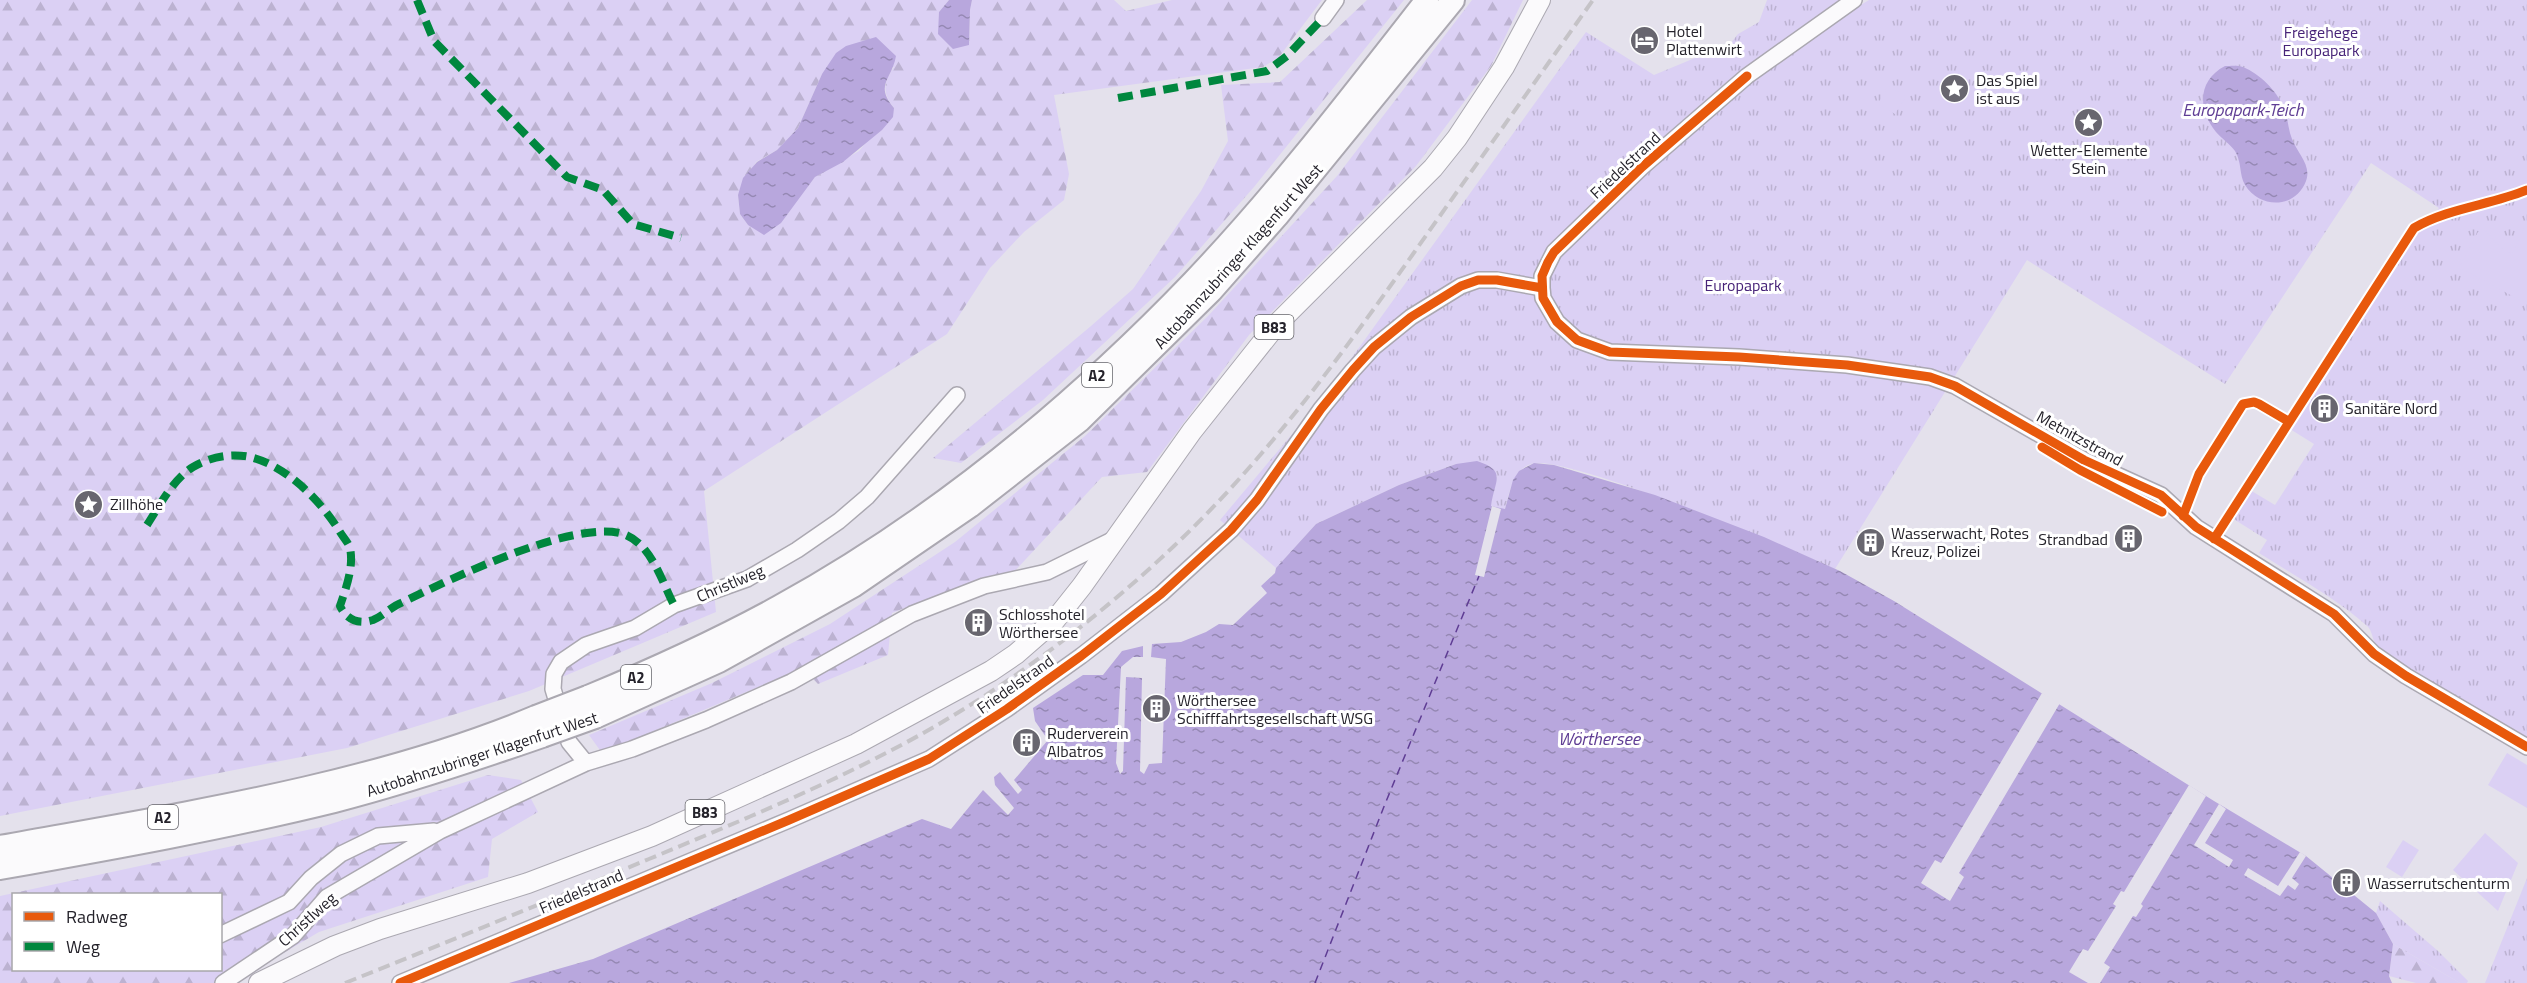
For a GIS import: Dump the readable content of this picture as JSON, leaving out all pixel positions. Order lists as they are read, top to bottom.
{
  "streets": {
    "highway": ["Autobahnzubringer Klagenfurt West", "A2"],
    "main road": ["B83"],
    "street": ["Friedelstrand", "Metnitzstrand", "Christlweg"]
  },
  "crossings": [
    ["Friedelstrand", "Metnitzstrand"],
    ["B83", "Christlweg"]
  ],
  "water": ["Europapark-Teich", "Wörthersee"],
  "parks": ["Freigehege Europapark", "Europapark"],
  "places": {
    "hotel": ["Hotel Plattenwirt"],
    "place": ["Das Spiel ist aus", "Wetter-Elemente Stein", "Zillhöhe"],
    "building": [
      "Sanitäre Nord",
      "Strandbad",
      "Wasserwacht, Rotes Kreuz, Polizei",
      "Schlosshotel Wörthersee",
      "Wörthersee Schifffahrtsgesellschaft WSG",
      "Ruderverein Albatros",
      "Wasserrutschenturm"
    ]
  },
  "legend": ["Radweg", "Weg"]
}
